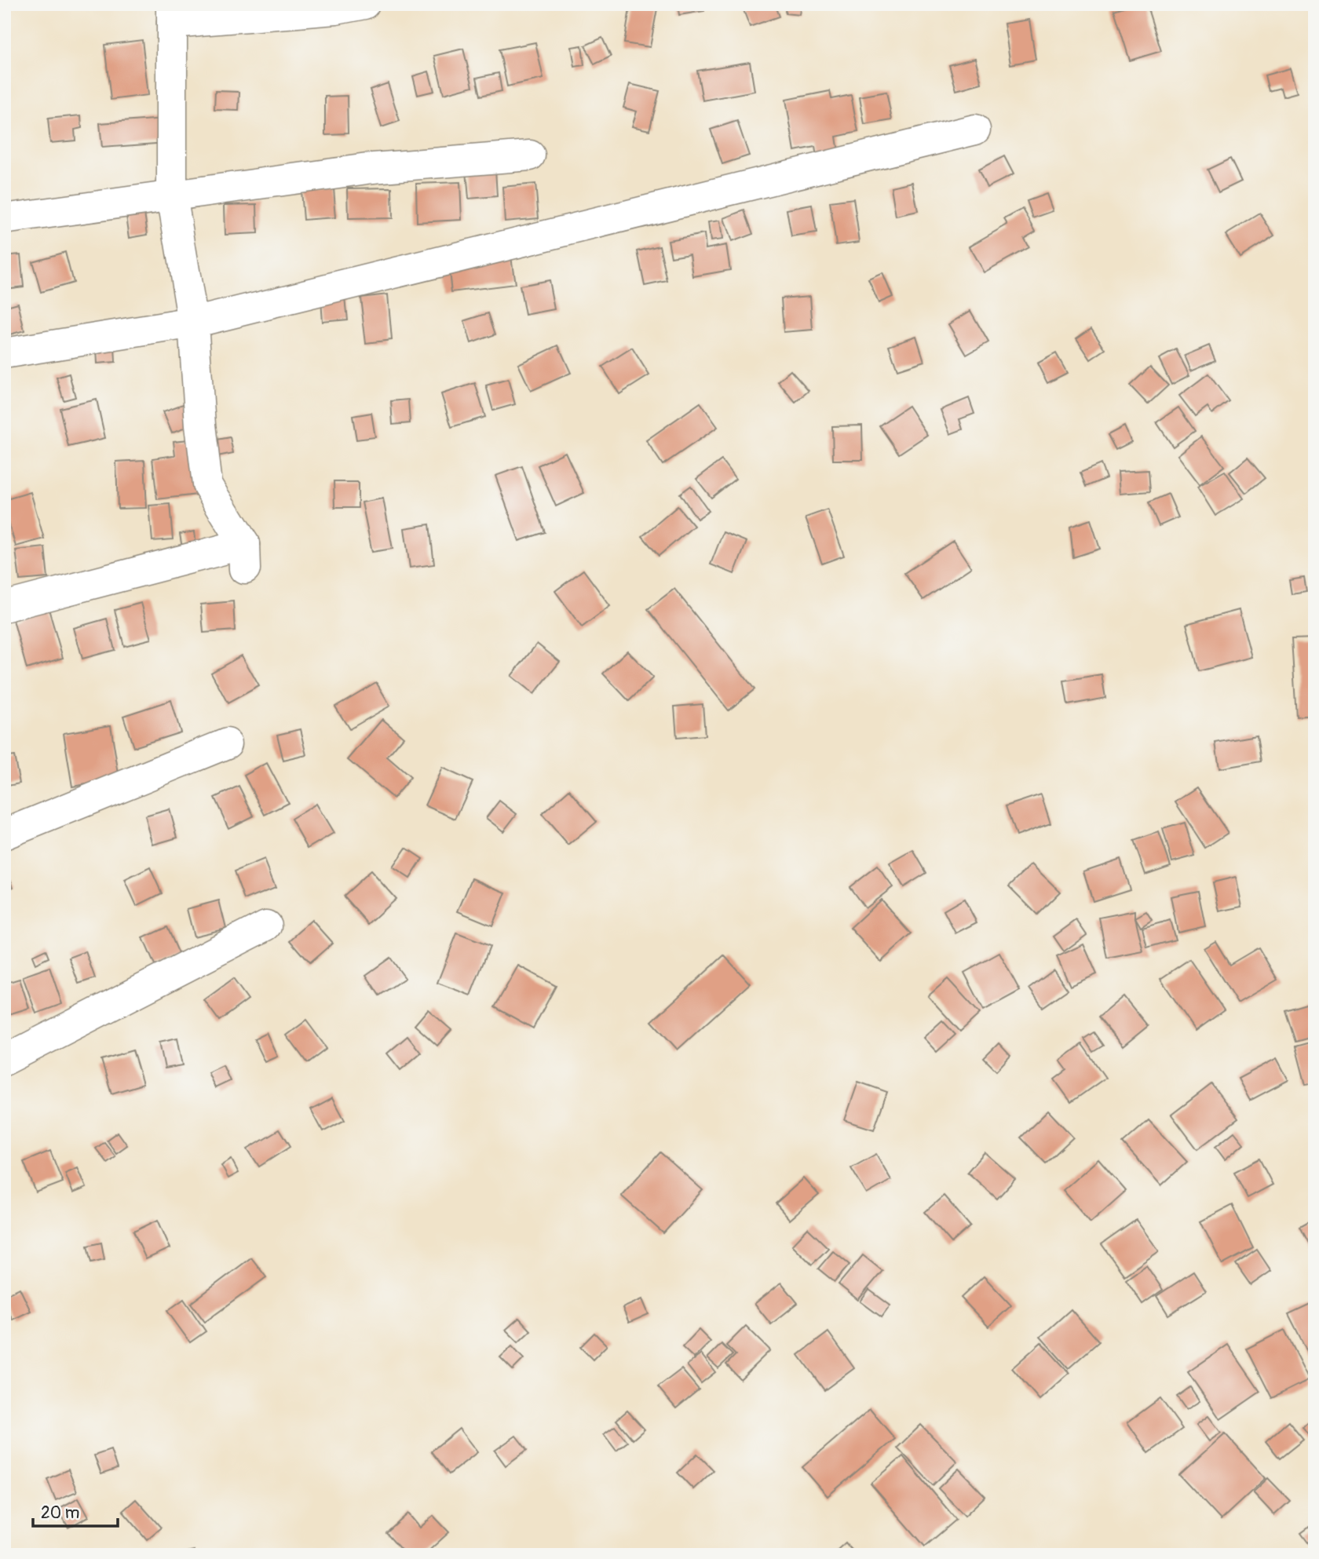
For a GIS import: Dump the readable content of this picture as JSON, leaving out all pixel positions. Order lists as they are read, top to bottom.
{
  "scale_bar": "20 m"
}
